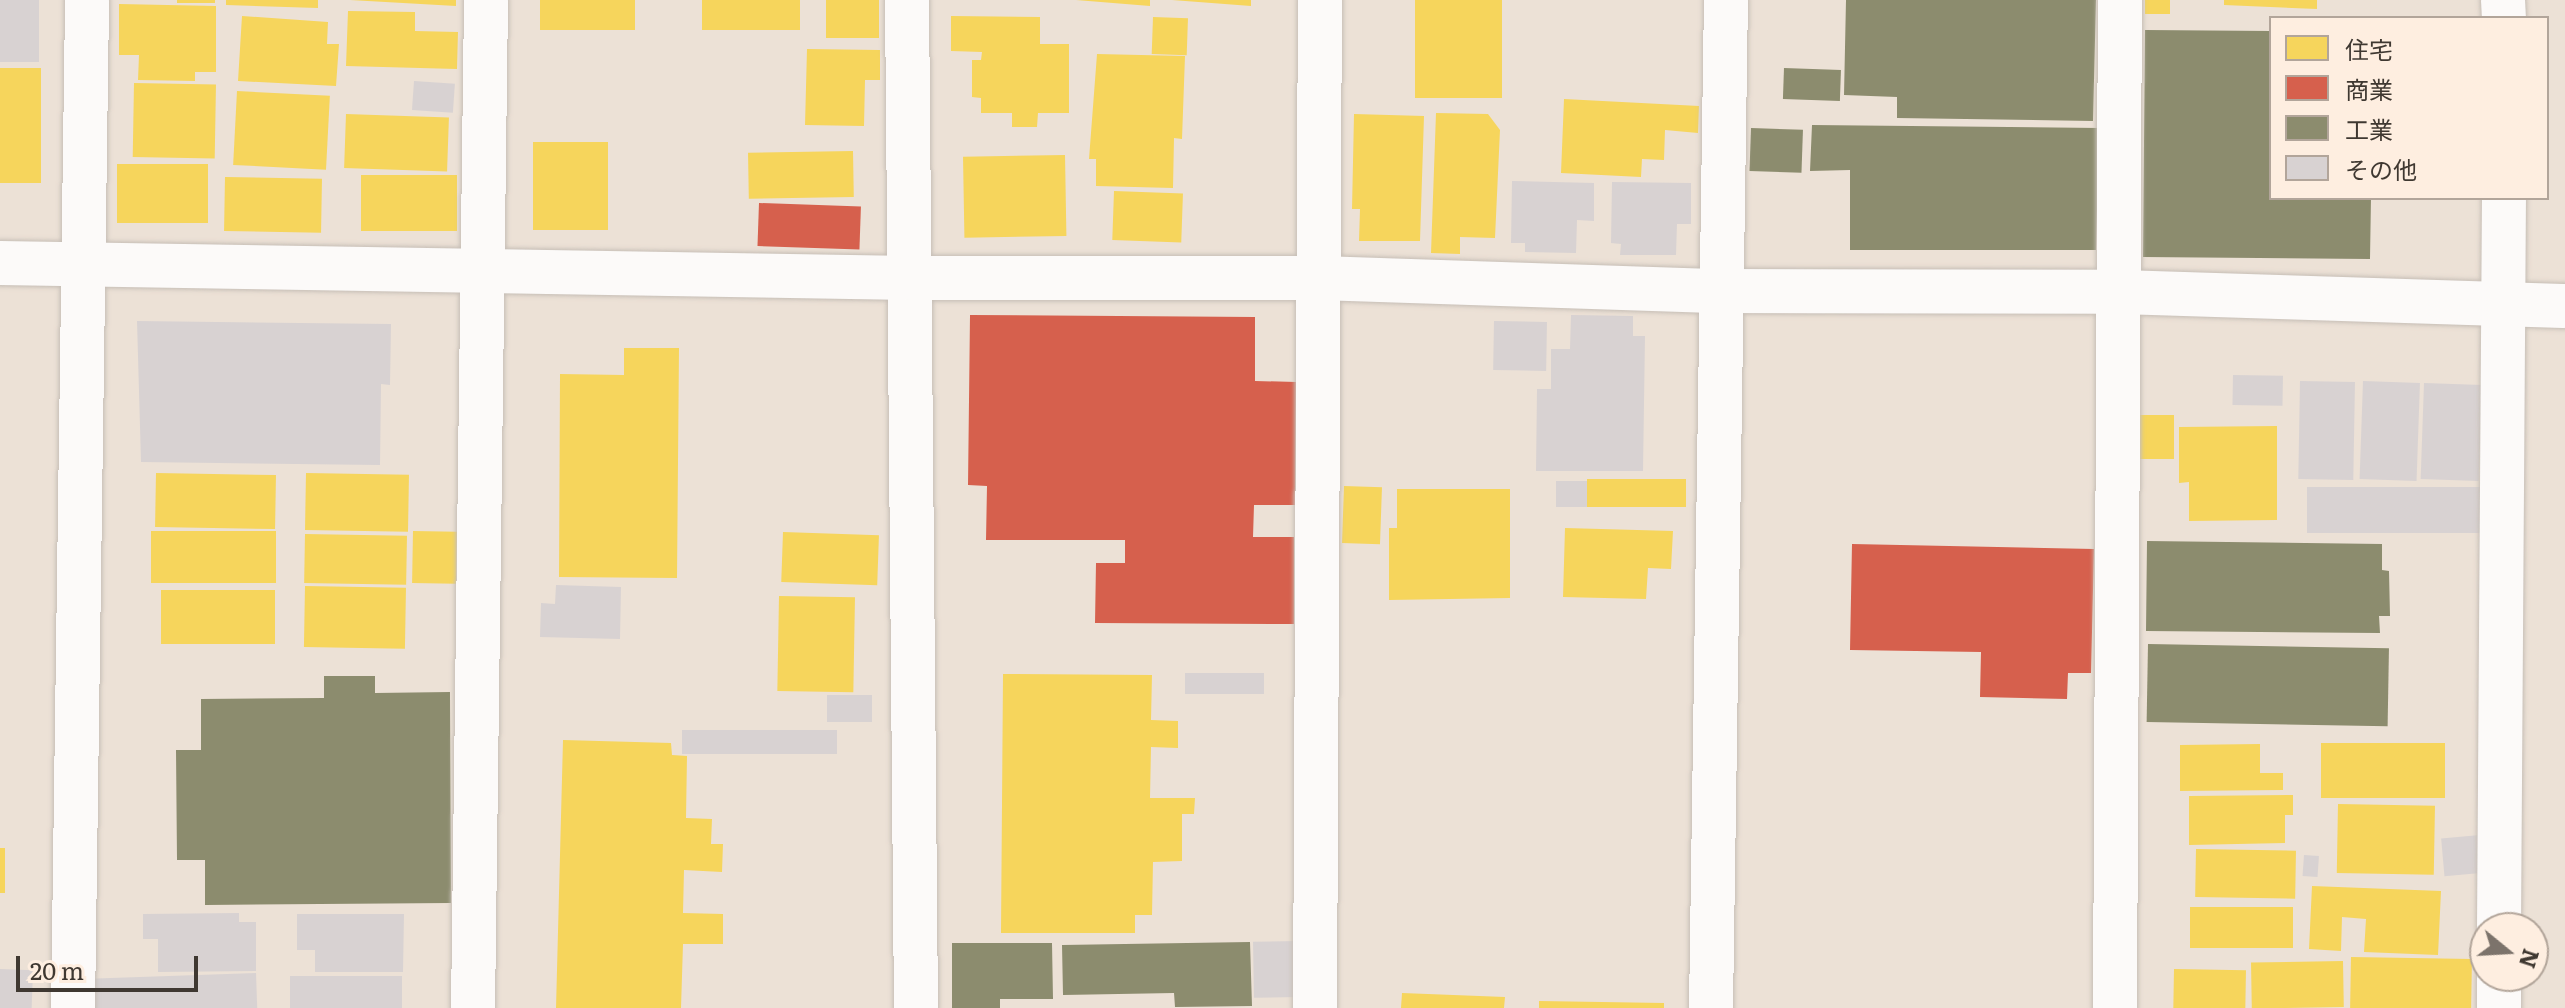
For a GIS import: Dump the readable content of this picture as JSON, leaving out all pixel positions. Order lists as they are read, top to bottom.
{
  "legend": [
    "住宅",
    "商業",
    "工業",
    "その他"
  ],
  "scale_bar": "20 m",
  "north": "right"
}
